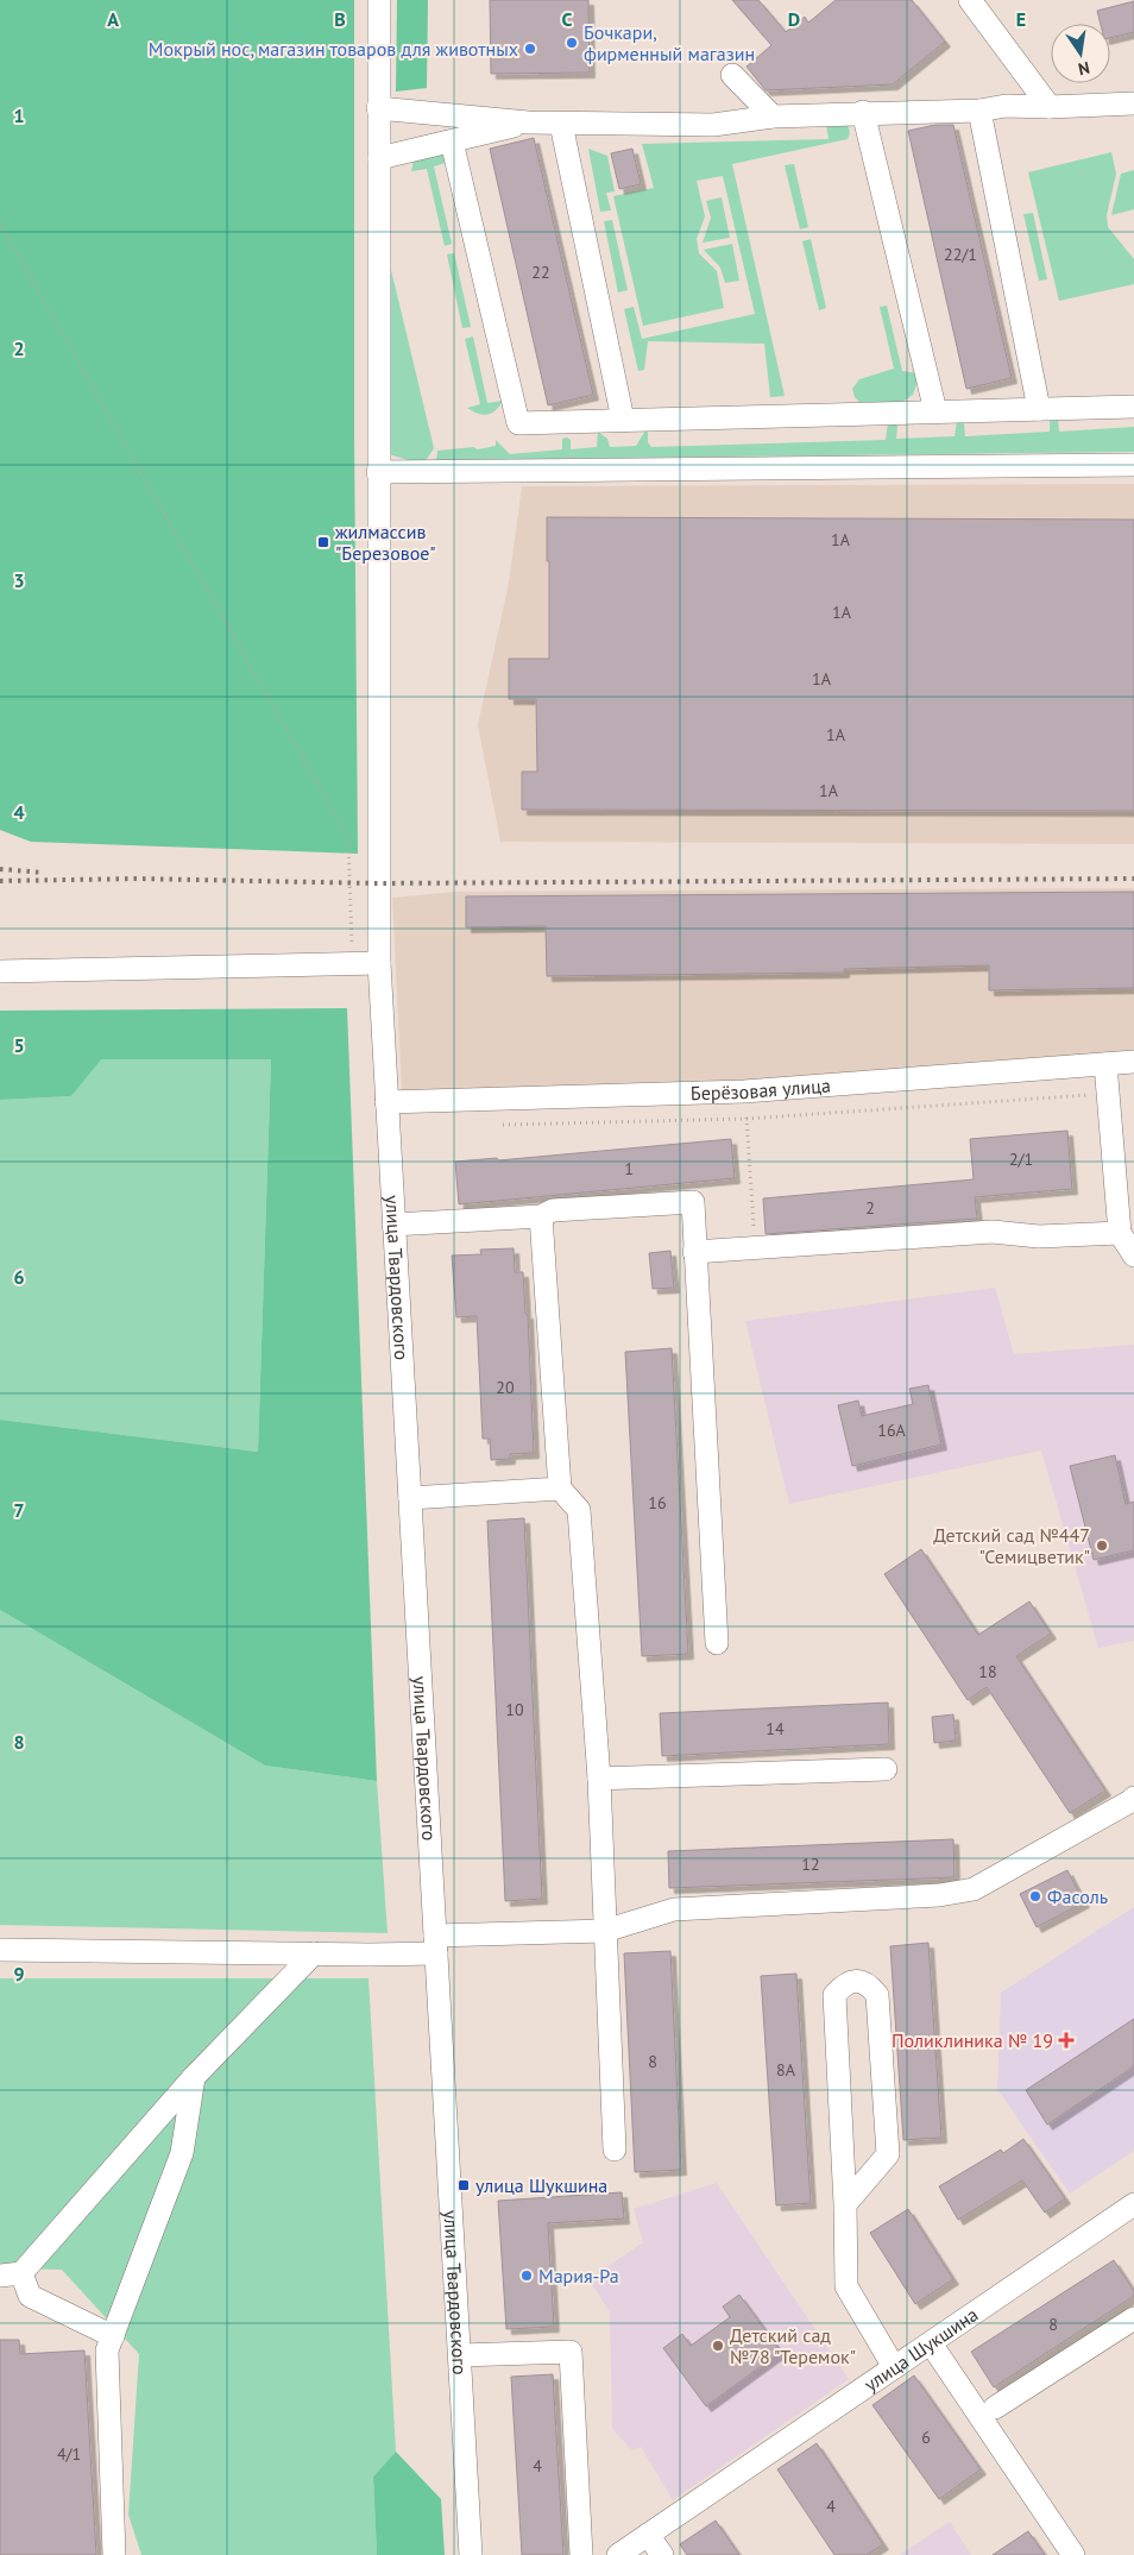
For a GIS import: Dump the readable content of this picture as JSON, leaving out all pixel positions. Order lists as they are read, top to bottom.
{
  "streets": {
    "street": ["Берёзовая улица", "улица Твардовского", "улица Шукшина"]
  },
  "crossings": [
    ["Берёзовая улица", "улица Твардовского"]
  ],
  "places": {
    "other": [
      "Бочкари, фирменный магазин",
      "Мокрый нос, магазин товаров для животных",
      "Детский сад №447 \"Семицветик\"",
      "Фасоль",
      "Мария-Ра",
      "Детский сад №78 \"Теремок\""
    ],
    "transit": ["жилмассив \"Березовое\"", "улица Шукшина"],
    "health": ["Поликлиника № 19"]
  },
  "house_numbers": [
    "22/1",
    "22",
    "1А",
    "1А",
    "1А",
    "1А",
    "1А",
    "2/1",
    "1",
    "2",
    "20",
    "16А",
    "16",
    "18",
    "10",
    "14",
    "12",
    "8",
    "8А",
    "8",
    "6",
    "4/1",
    "4",
    "4"
  ],
  "north": "bottom",
  "grid": {
    "columns": [
      "A",
      "B",
      "C",
      "D",
      "E"
    ],
    "rows": [
      "1",
      "2",
      "3",
      "4",
      "5",
      "6",
      "7",
      "8",
      "9"
    ]
  }
}
